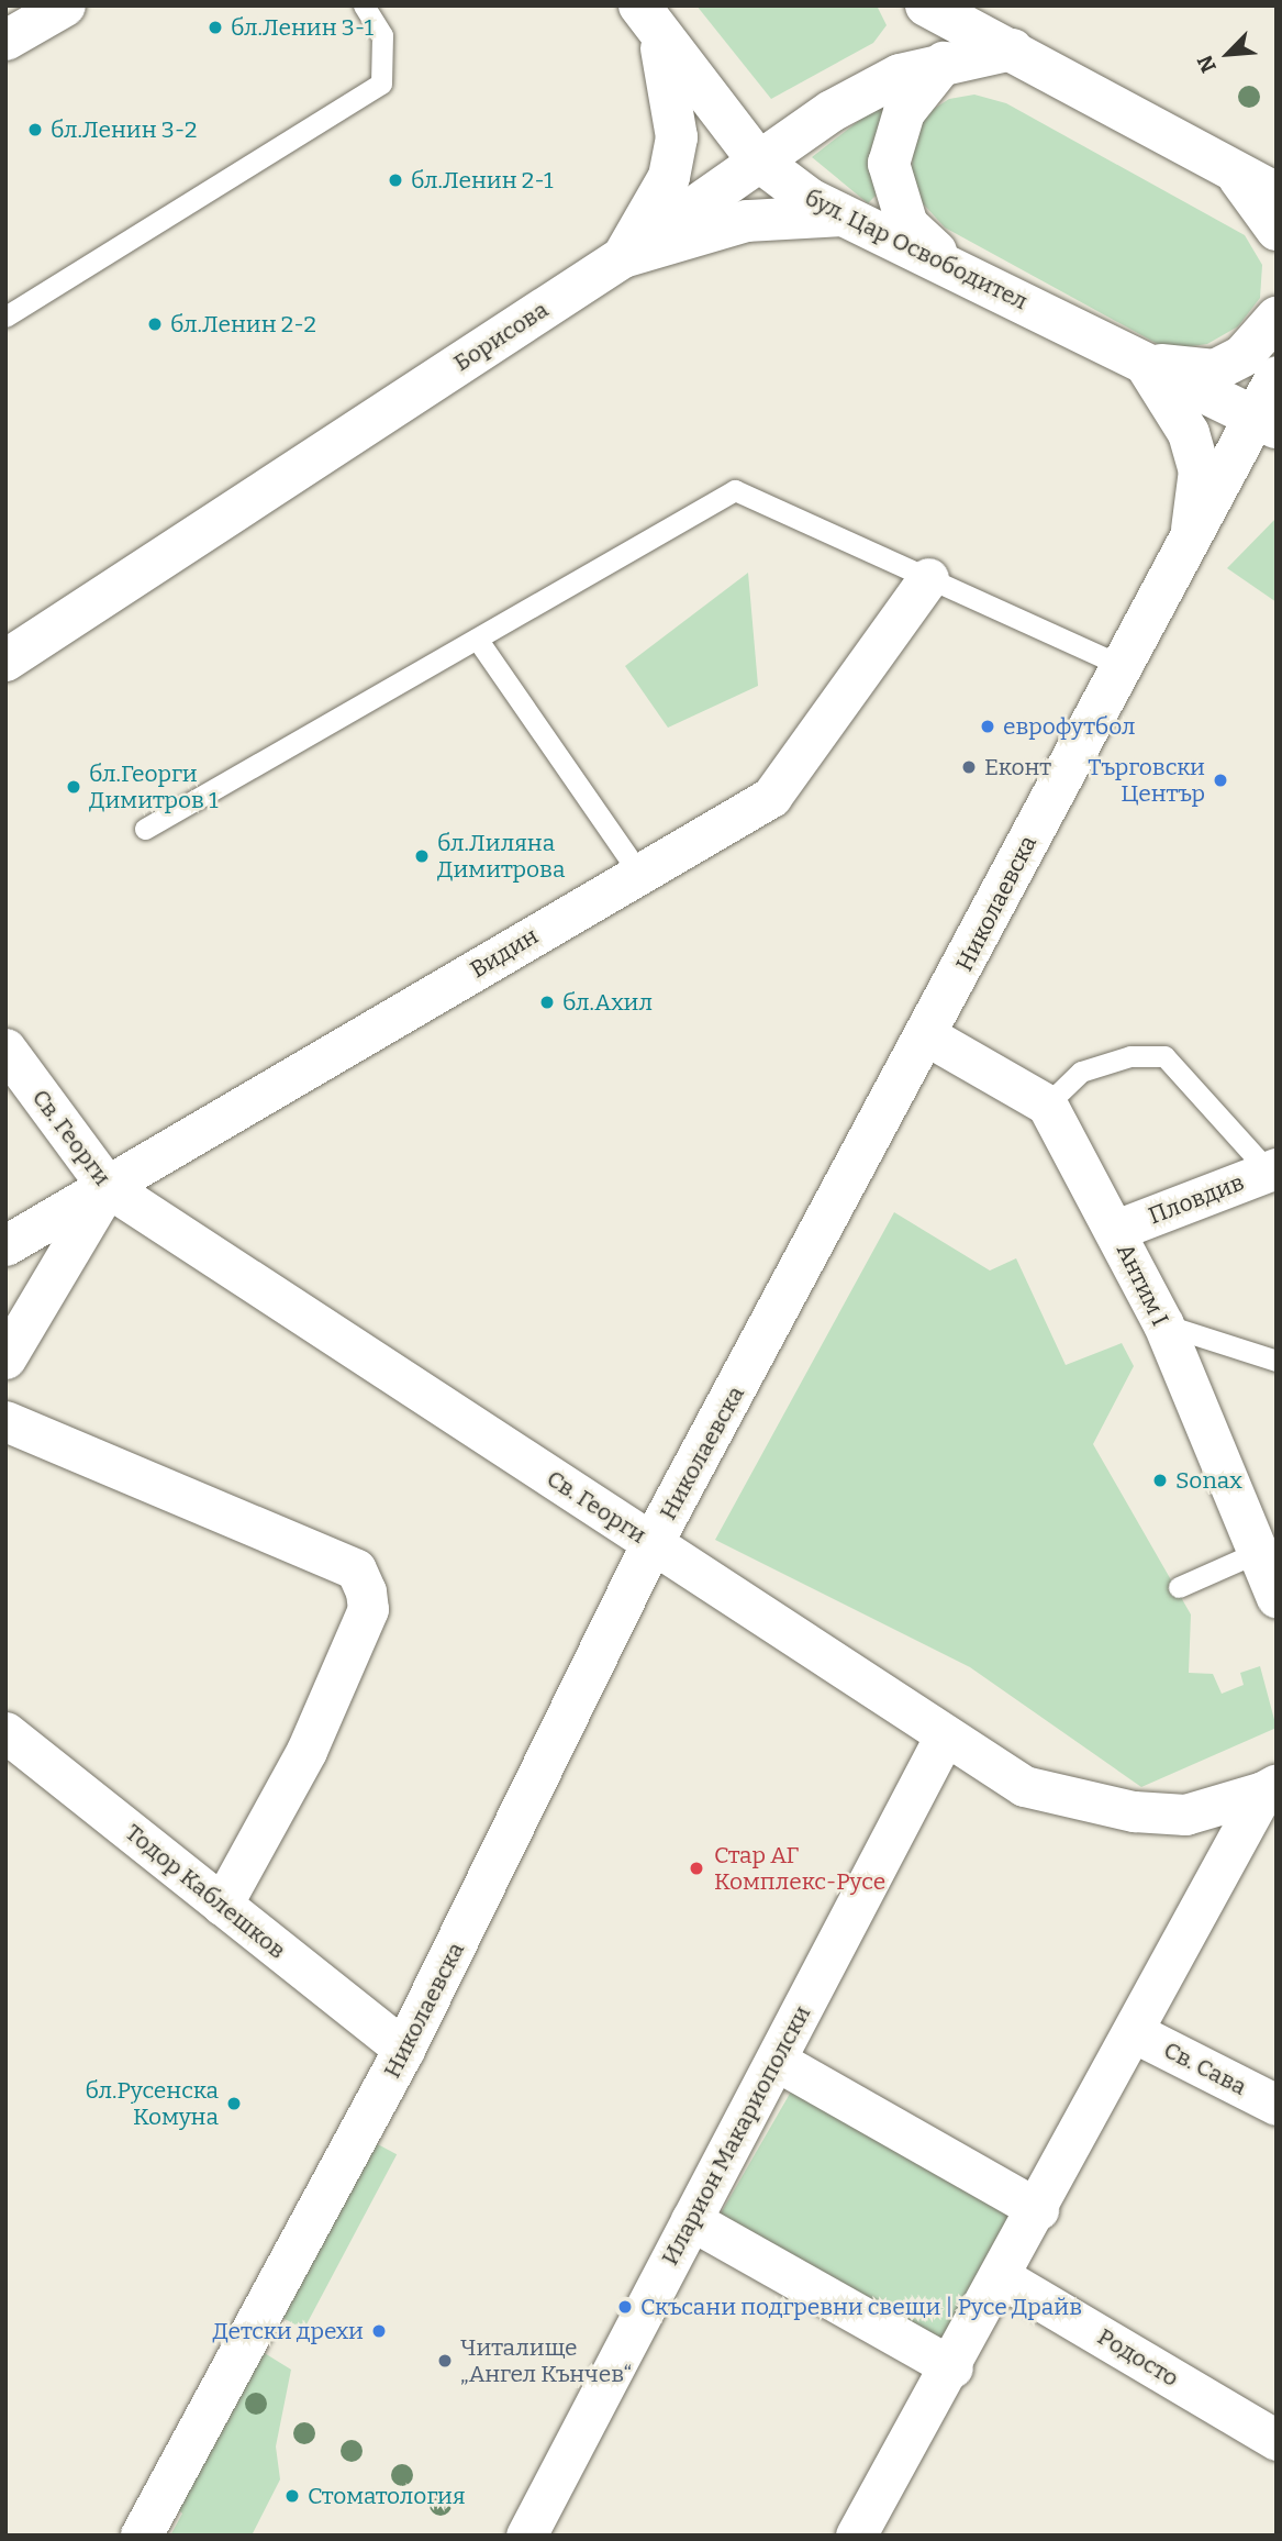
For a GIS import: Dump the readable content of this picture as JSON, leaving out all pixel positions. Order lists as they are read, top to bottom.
{
  "streets": {
    "main road": ["бул. Цар Освободител", "Борисова", "Николаевска"],
    "street": [
      "Видин",
      "Св. Георги",
      "Пловдив",
      "Антим I",
      "Тодор Каблешков",
      "Св. Сава",
      "Иларион Макариополски",
      "Родосто"
    ]
  },
  "crossings": [
    ["бул. Цар Освободител", "Борисова"],
    ["бул. Цар Освободител", "Николаевска"],
    ["Николаевска", "Св. Георги"],
    ["Николаевска", "Тодор Каблешков"],
    ["Видин", "Св. Георги"],
    ["Св. Георги", "Иларион Макариополски"],
    ["Пловдив", "Антим I"]
  ],
  "places": [
    "бл.Ленин 3-1",
    "бл.Ленин 3-2",
    "бл.Ленин 2-1",
    "бл.Ленин 2-2",
    "еврофутбол",
    "Еконт",
    "Търговски Център",
    "бл.Георги Димитров 1",
    "бл.Лиляна Димитрова",
    "бл.Ахил",
    "Sonax",
    "Стар АГ Комплекс-Русе",
    "бл.Русенска Комуна",
    "Скъсани подгревни свещи | Русе Драйв",
    "Детски дрехи",
    "Читалище „Ангел Кънчев“",
    "Стоматология"
  ],
  "north": "bottom left"
}
